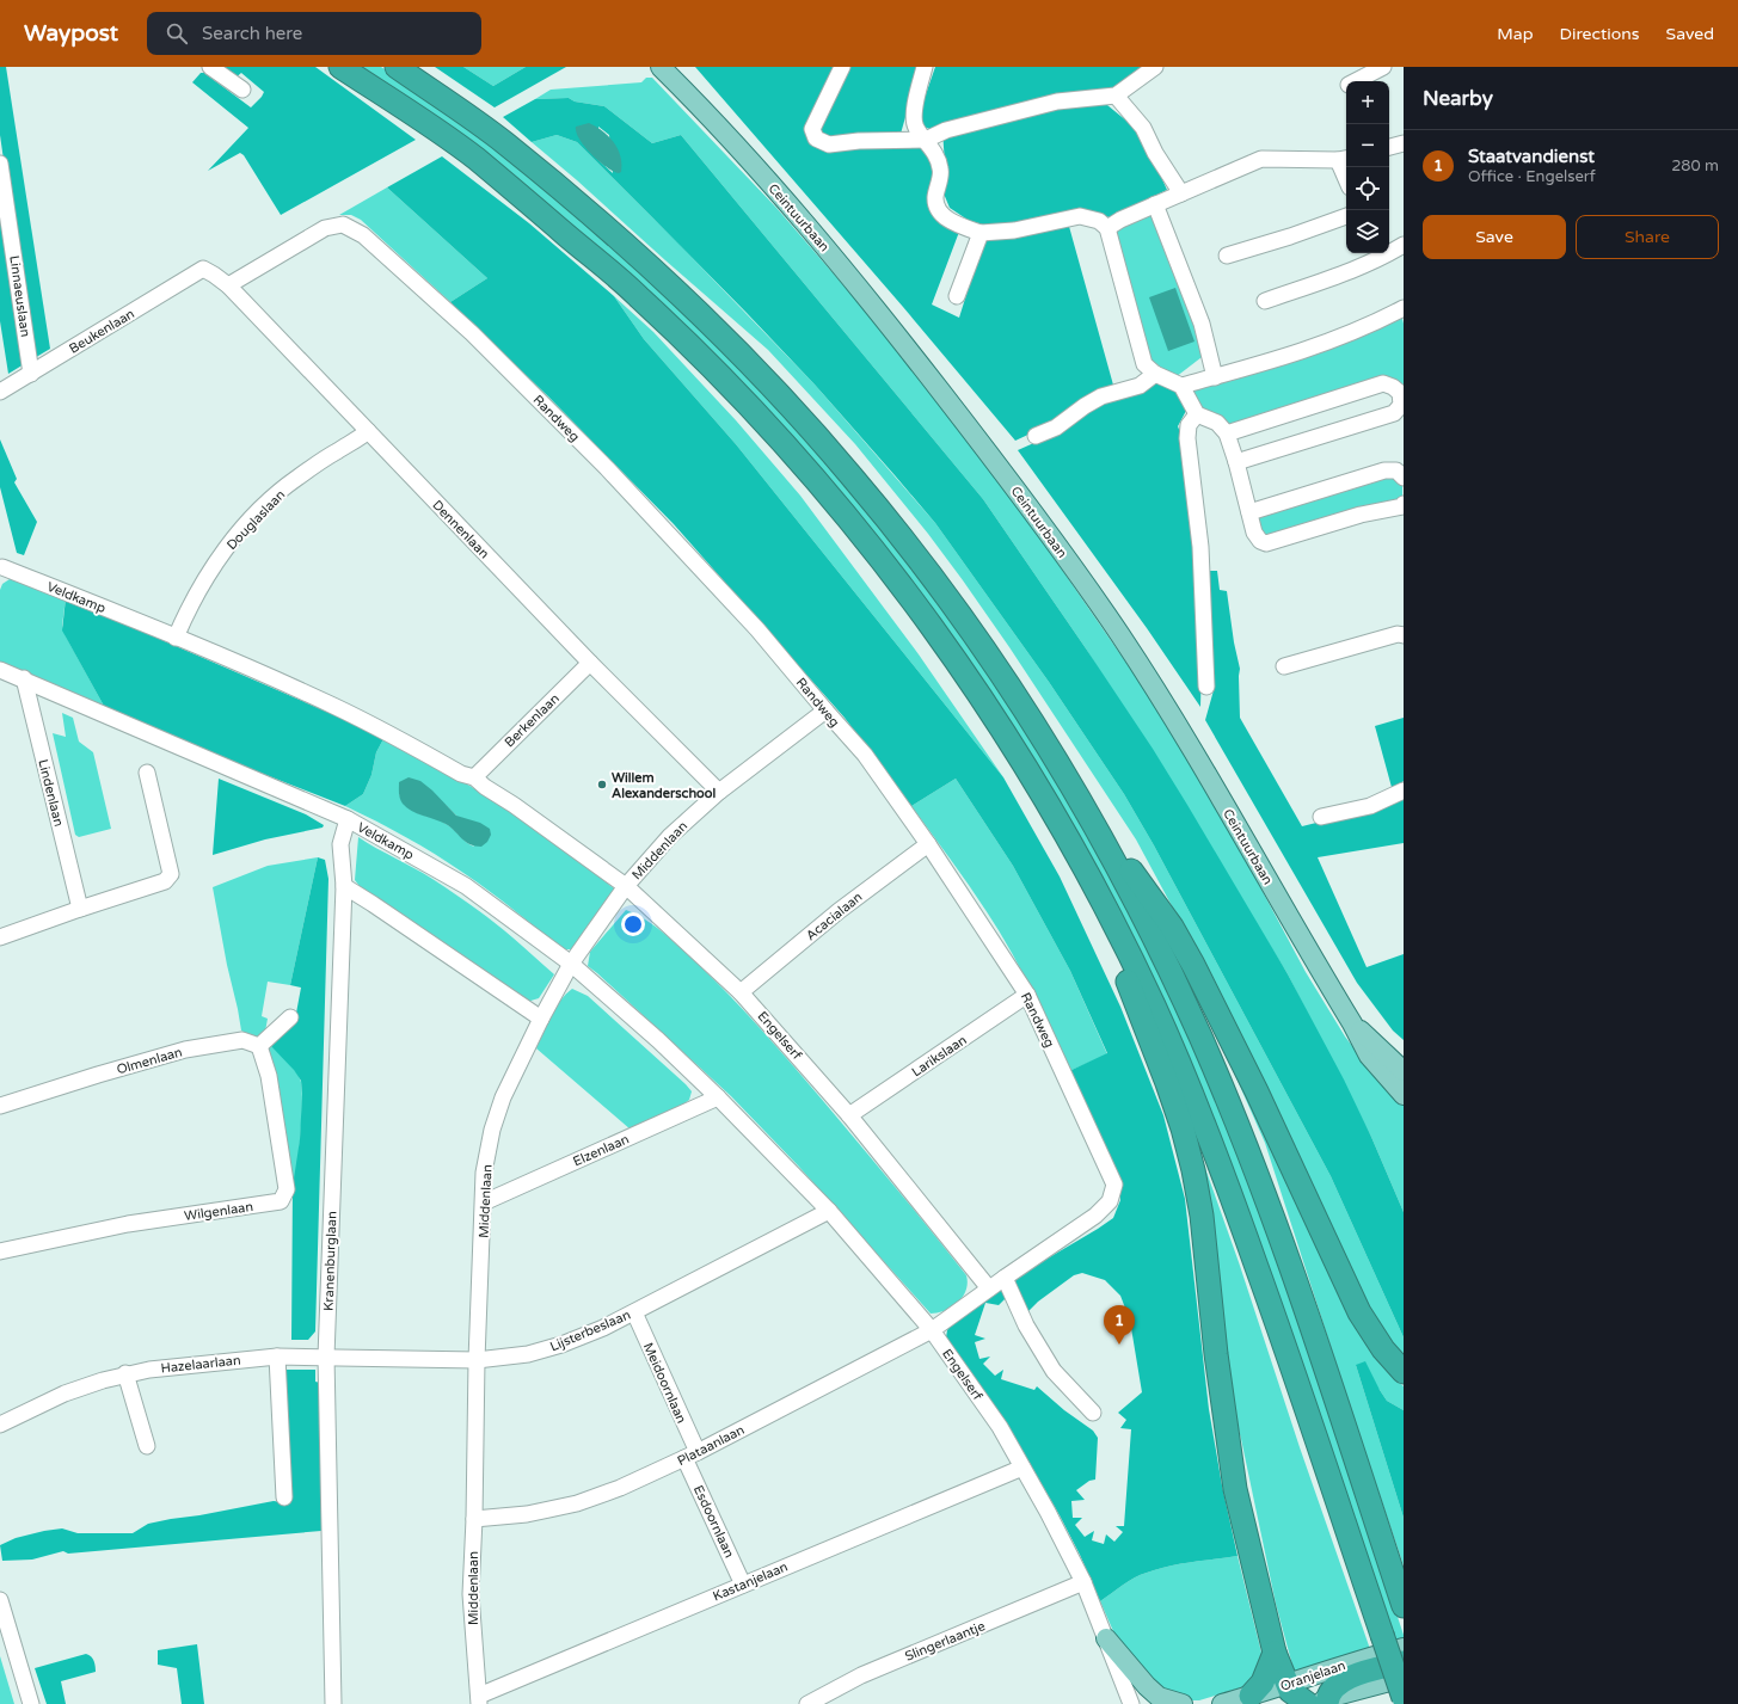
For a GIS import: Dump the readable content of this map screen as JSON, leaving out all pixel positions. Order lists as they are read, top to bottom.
{
  "streets": {
    "main road": ["Ceintuurbaan", "Oranjelaan"],
    "street": [
      "Linnaeuslaan",
      "Beukenlaan",
      "Randweg",
      "Douglaslaan",
      "Dennenlaan",
      "Veldkamp",
      "Berkenlaan",
      "Lindenlaan",
      "Middenlaan",
      "Acacialaan",
      "Engelserf",
      "Larikslaan",
      "Olmenlaan",
      "Elzenlaan",
      "Wilgenlaan",
      "Kranenburglaan",
      "Lijsterbeslaan",
      "Hazelaarlaan",
      "Meidoornlaan",
      "Plataanlaan",
      "Esdoornlaan",
      "Kastanjelaan",
      "Slingerlaantje"
    ]
  },
  "crossings": [
    ["Linnaeuslaan", "Beukenlaan"],
    ["Beukenlaan", "Dennenlaan"],
    ["Randweg", "Dennenlaan"],
    ["Randweg", "Middenlaan"],
    ["Randweg", "Acacialaan"],
    ["Randweg", "Engelserf"],
    ["Randweg", "Larikslaan"],
    ["Randweg", "Plataanlaan"],
    ["Douglaslaan", "Dennenlaan"],
    ["Douglaslaan", "Veldkamp"],
    ["Dennenlaan", "Berkenlaan"],
    ["Dennenlaan", "Middenlaan"],
    ["Veldkamp", "Berkenlaan"],
    ["Veldkamp", "Lindenlaan"],
    ["Veldkamp", "Middenlaan"],
    ["Veldkamp", "Engelserf"],
    ["Veldkamp", "Elzenlaan"],
    ["Veldkamp", "Kranenburglaan"],
    ["Middenlaan", "Engelserf"],
    ["Middenlaan", "Elzenlaan"],
    ["Middenlaan", "Lijsterbeslaan"],
    ["Middenlaan", "Plataanlaan"],
    ["Middenlaan", "Kastanjelaan"],
    ["Acacialaan", "Engelserf"],
    ["Engelserf", "Larikslaan"],
    ["Engelserf", "Elzenlaan"],
    ["Engelserf", "Lijsterbeslaan"],
    ["Engelserf", "Plataanlaan"],
    ["Engelserf", "Kastanjelaan"],
    ["Engelserf", "Slingerlaantje"],
    ["Olmenlaan", "Wilgenlaan"],
    ["Kranenburglaan", "Lijsterbeslaan"],
    ["Kranenburglaan", "Hazelaarlaan"],
    ["Lijsterbeslaan", "Hazelaarlaan"],
    ["Lijsterbeslaan", "Meidoornlaan"],
    ["Meidoornlaan", "Plataanlaan"],
    ["Meidoornlaan", "Esdoornlaan"],
    ["Plataanlaan", "Esdoornlaan"],
    ["Esdoornlaan", "Kastanjelaan"]
  ],
  "places": ["Willem Alexanderschool"],
  "page": {
    "header": "Waypost",
    "search": "Search here",
    "nav": ["Map", "Directions", "Saved"],
    "heading": "Nearby",
    "map_buttons": ["+", "−"],
    "list": [
      {
        "mark": "1",
        "name": "Staatvandienst",
        "note": "Office · Engelserf",
        "value": "280 m"
      }
    ],
    "buttons": ["Save", "Share"],
    "pins": "1"
  }
}
